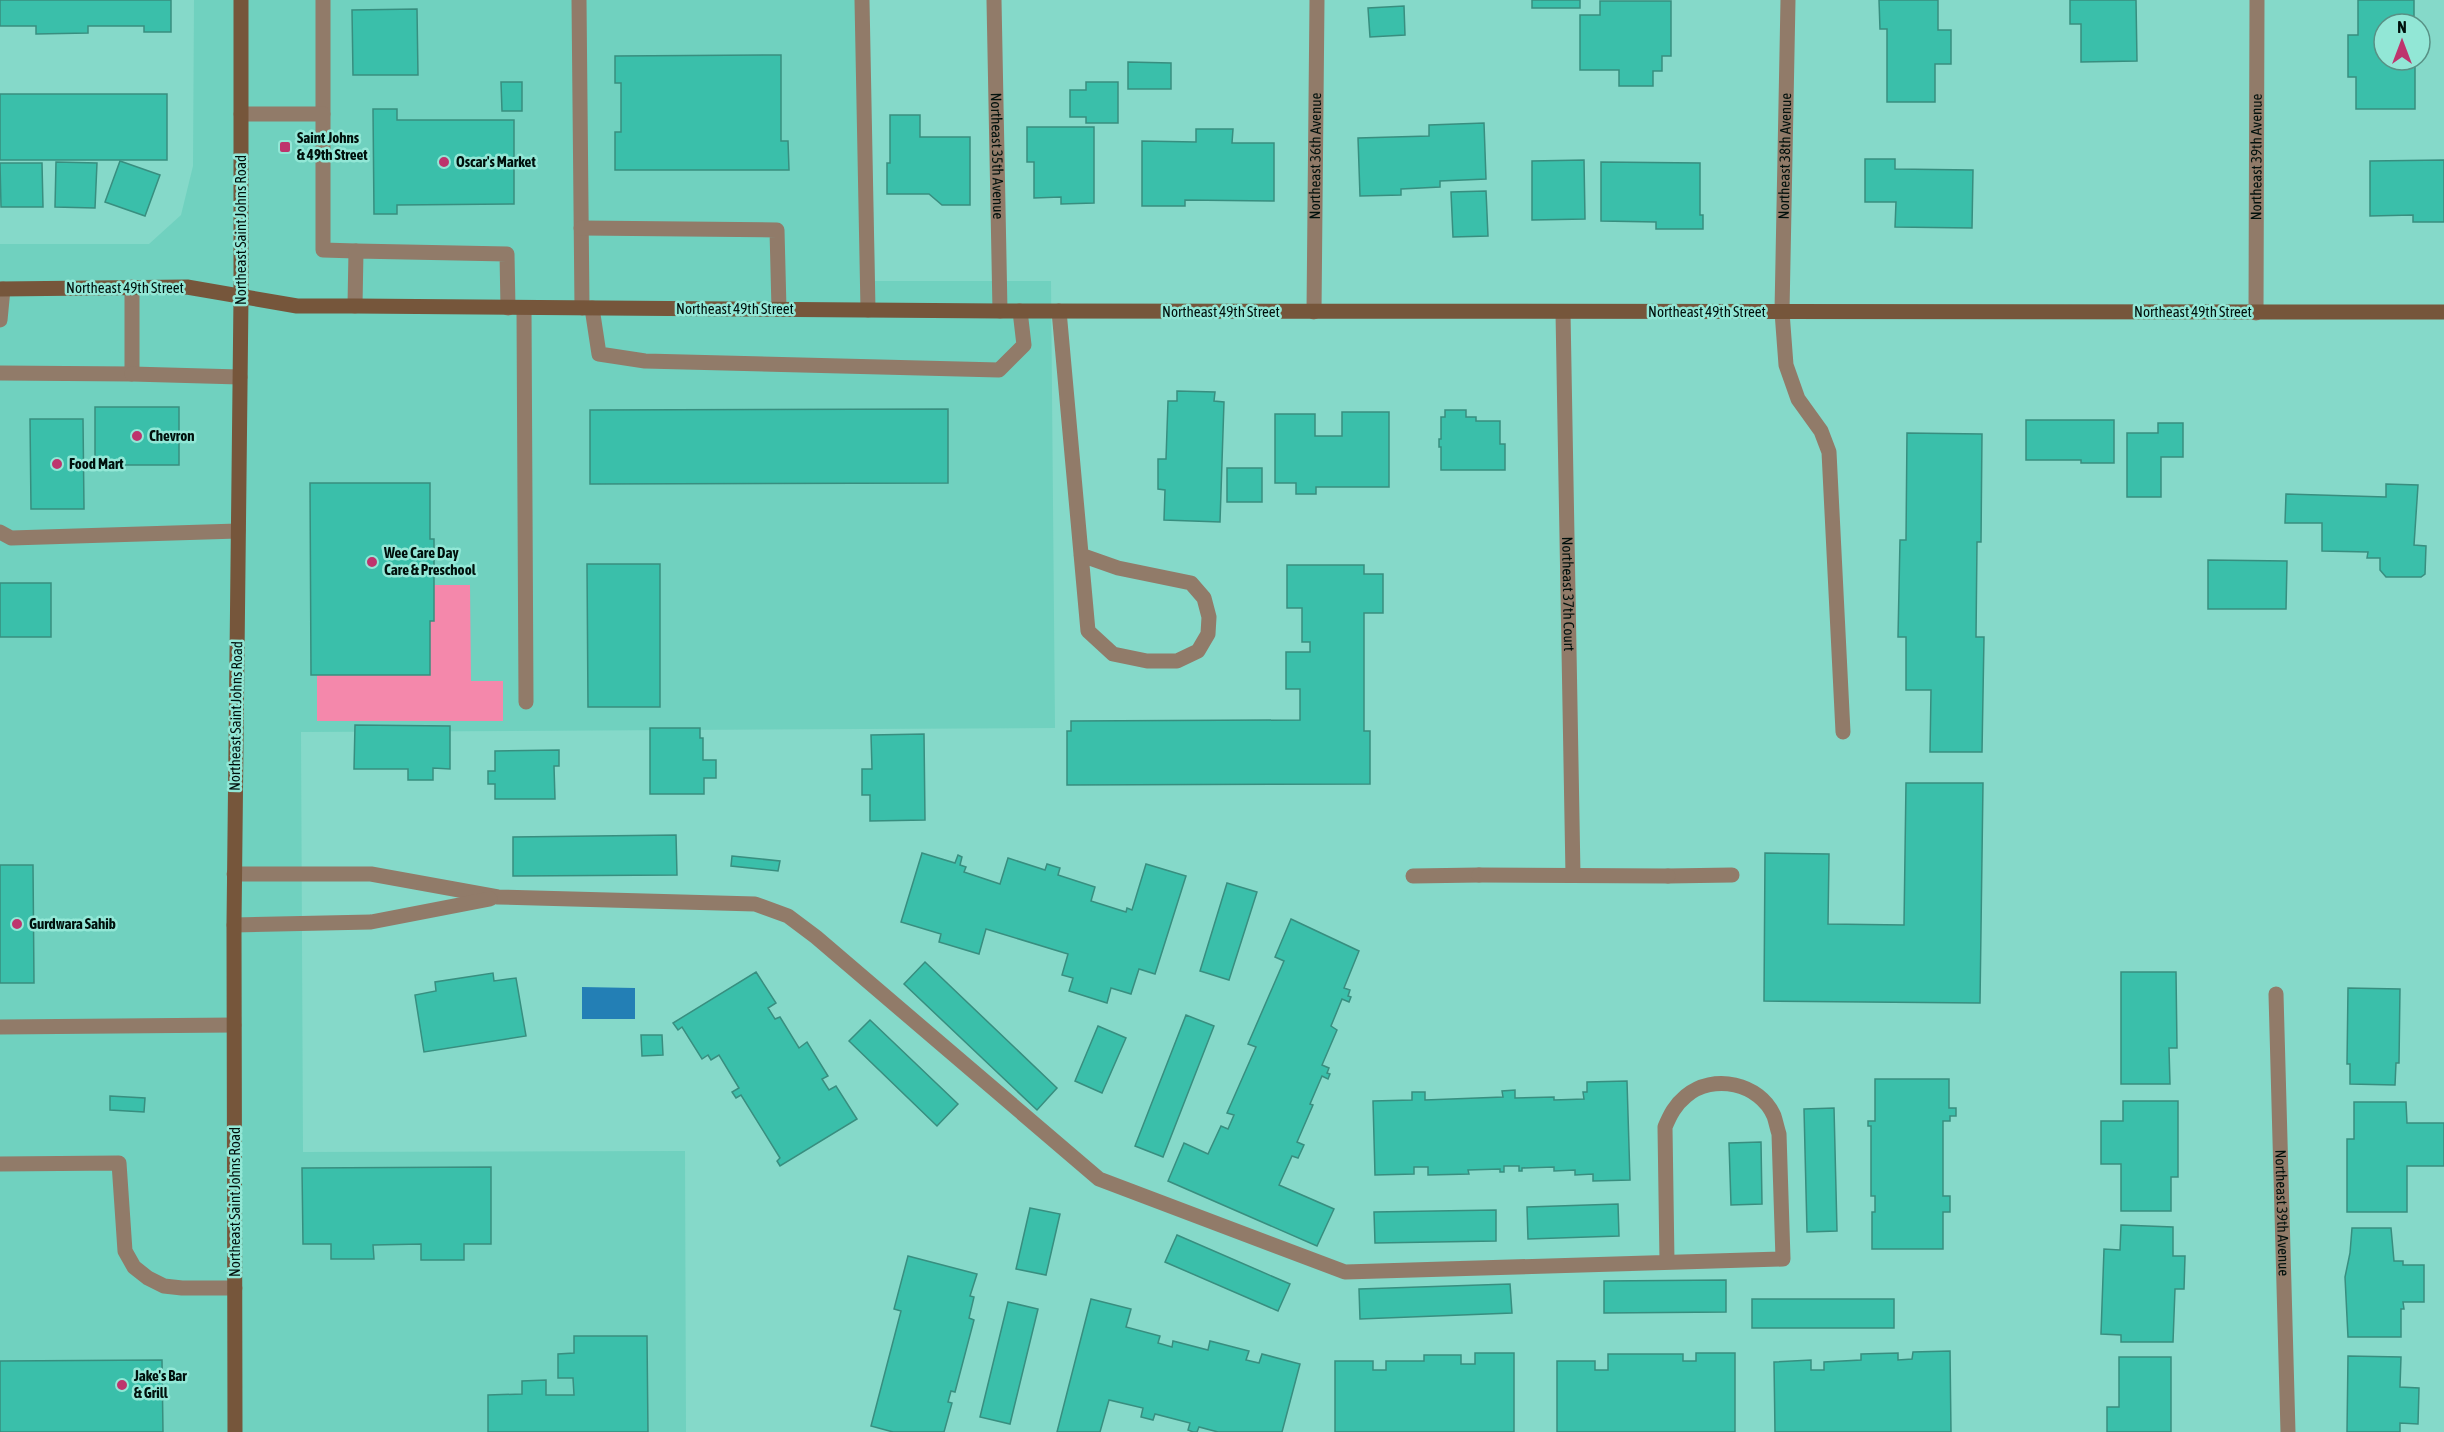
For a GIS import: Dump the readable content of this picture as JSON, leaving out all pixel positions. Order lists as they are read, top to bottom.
{
  "streets": {
    "street": [
      "Northeast 35th Avenue",
      "Northeast 36th Avenue",
      "Northeast 38th Avenue",
      "Northeast 39th Avenue",
      "Northeast Saint Johns Road",
      "Northeast 49th Street",
      "Northeast 37th Court"
    ]
  },
  "crossings": [
    ["Northeast 35th Avenue", "Northeast 49th Street"],
    ["Northeast 36th Avenue", "Northeast 49th Street"],
    ["Northeast 38th Avenue", "Northeast 49th Street"],
    ["Northeast 39th Avenue", "Northeast 49th Street"],
    ["Northeast Saint Johns Road", "Northeast 49th Street"],
    ["Northeast 49th Street", "Northeast 37th Court"]
  ],
  "places": {
    "transit": ["Saint Johns & 49th Street"],
    "other": [
      "Oscar's Market",
      "Chevron",
      "Food Mart",
      "Wee Care Day Care & Preschool",
      "Gurdwara Sahib",
      "Jake's Bar & Grill"
    ]
  },
  "north": "top"
}
